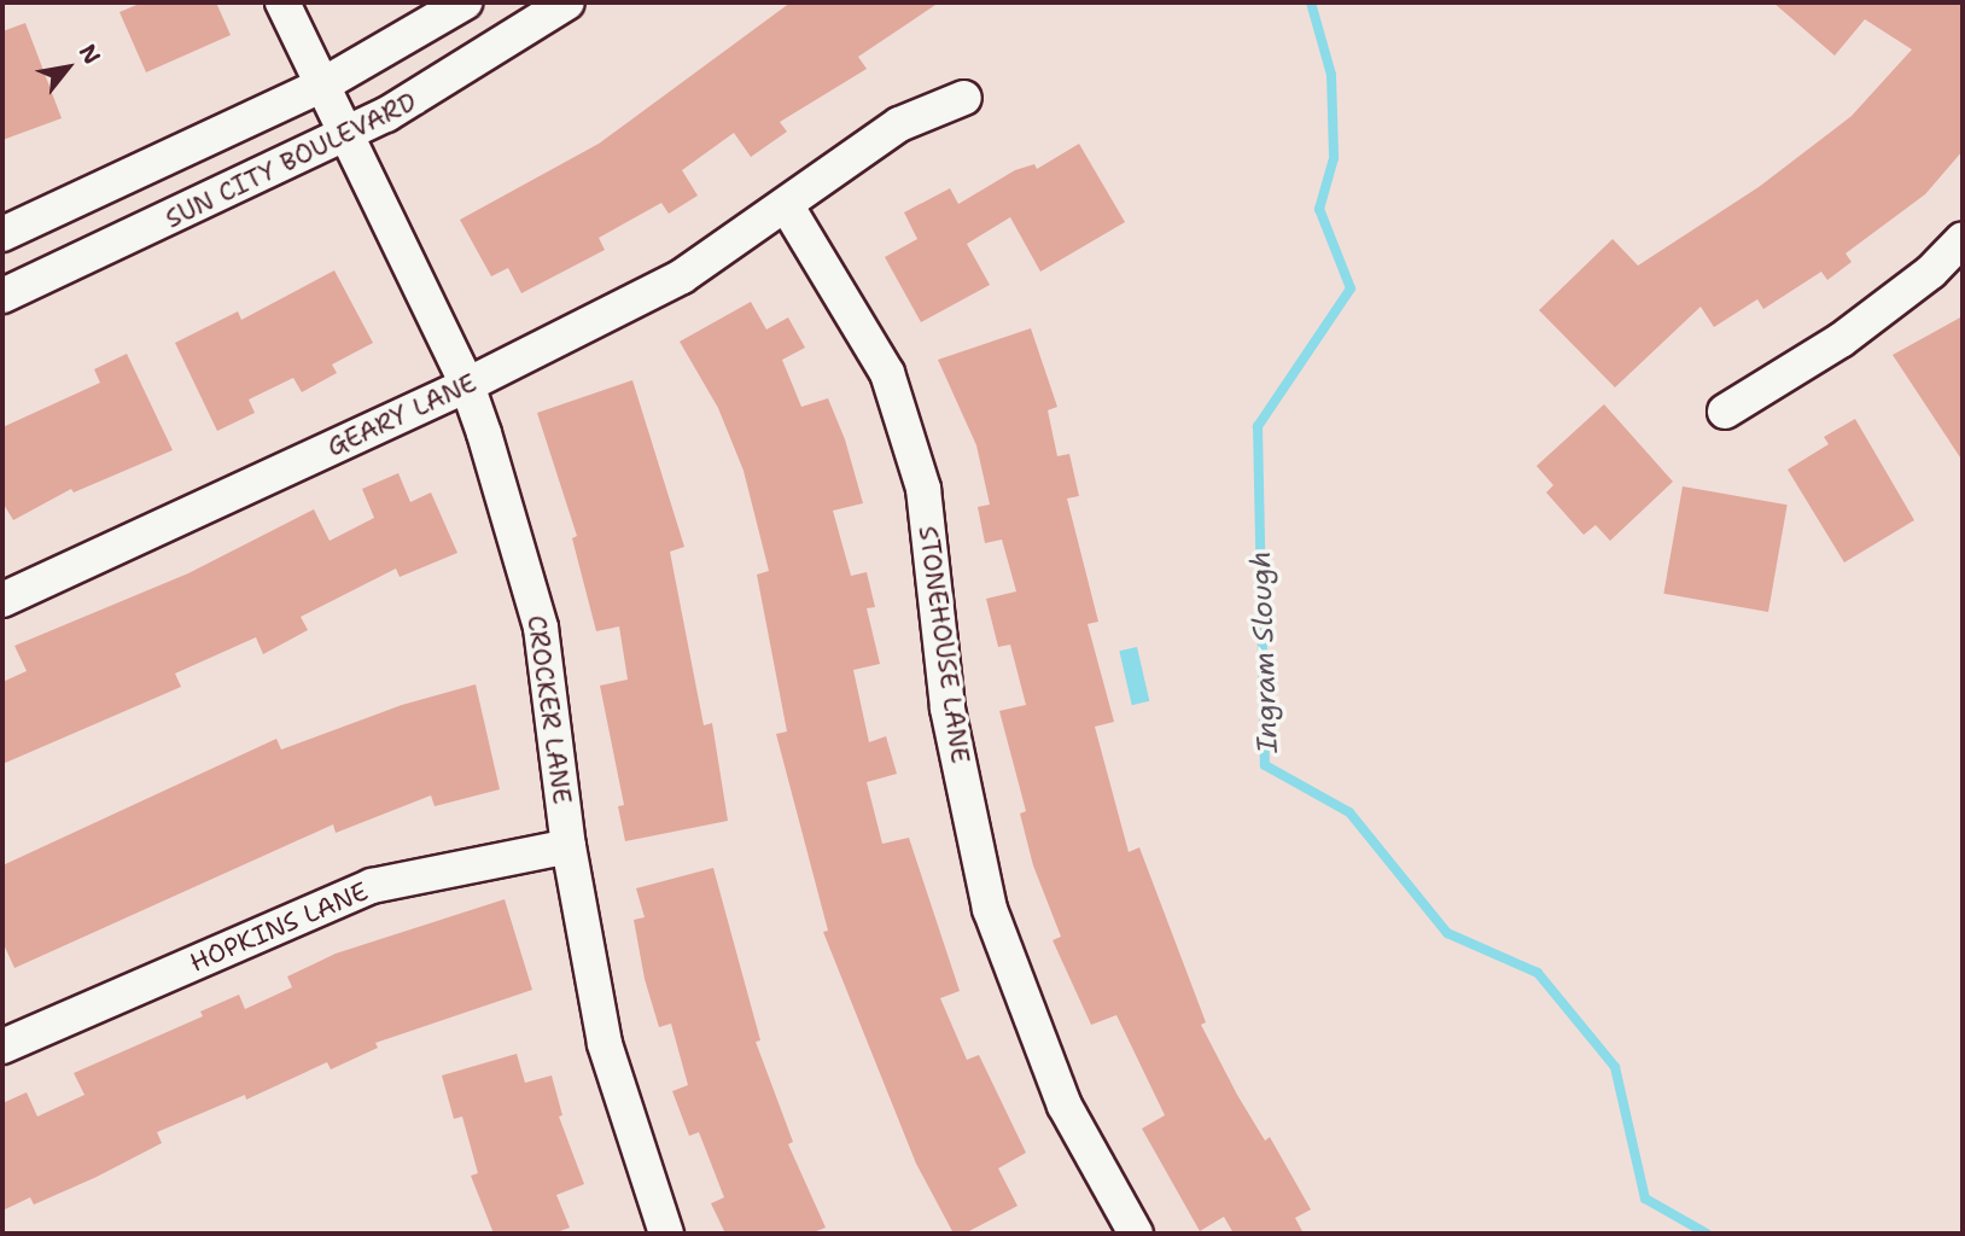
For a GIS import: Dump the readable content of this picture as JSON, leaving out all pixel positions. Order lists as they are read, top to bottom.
{
  "streets": {
    "street": [
      "SUN CITY BOULEVARD",
      "GEARY LANE",
      "STONEHOUSE LANE",
      "CROCKER LANE",
      "HOPKINS LANE"
    ]
  },
  "crossings": [
    ["SUN CITY BOULEVARD", "CROCKER LANE"],
    ["GEARY LANE", "STONEHOUSE LANE"],
    ["GEARY LANE", "CROCKER LANE"],
    ["CROCKER LANE", "HOPKINS LANE"]
  ],
  "water": ["Ingram Slough"],
  "north": "top right"
}
